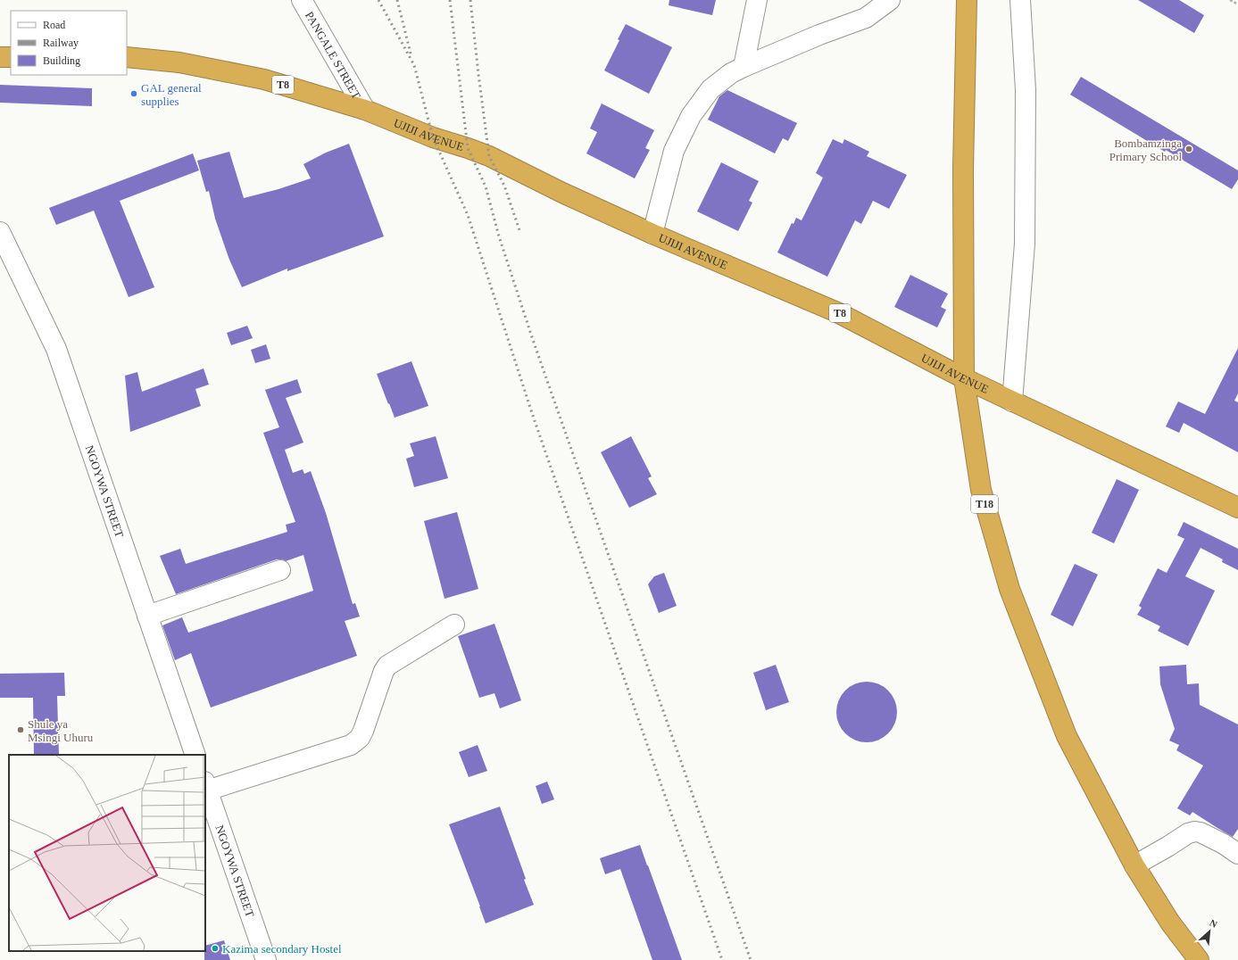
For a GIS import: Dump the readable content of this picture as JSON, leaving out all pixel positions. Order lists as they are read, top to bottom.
{
  "streets": {
    "highway": ["T8", "UJIJI AVENUE", "T18"],
    "street": ["PANGALE STREET", "NGOYWA STREET"]
  },
  "crossings": [
    ["PANGALE STREET", "UJIJI AVENUE"],
    ["UJIJI AVENUE", "T18"]
  ],
  "places": [
    "GAL general supplies",
    "Bombamzinga Primary School",
    "Shule ya Msingi Uhuru",
    "Kazima secondary Hostel"
  ],
  "legend": ["Road", "Railway", "Building"],
  "north": "top right"
}
